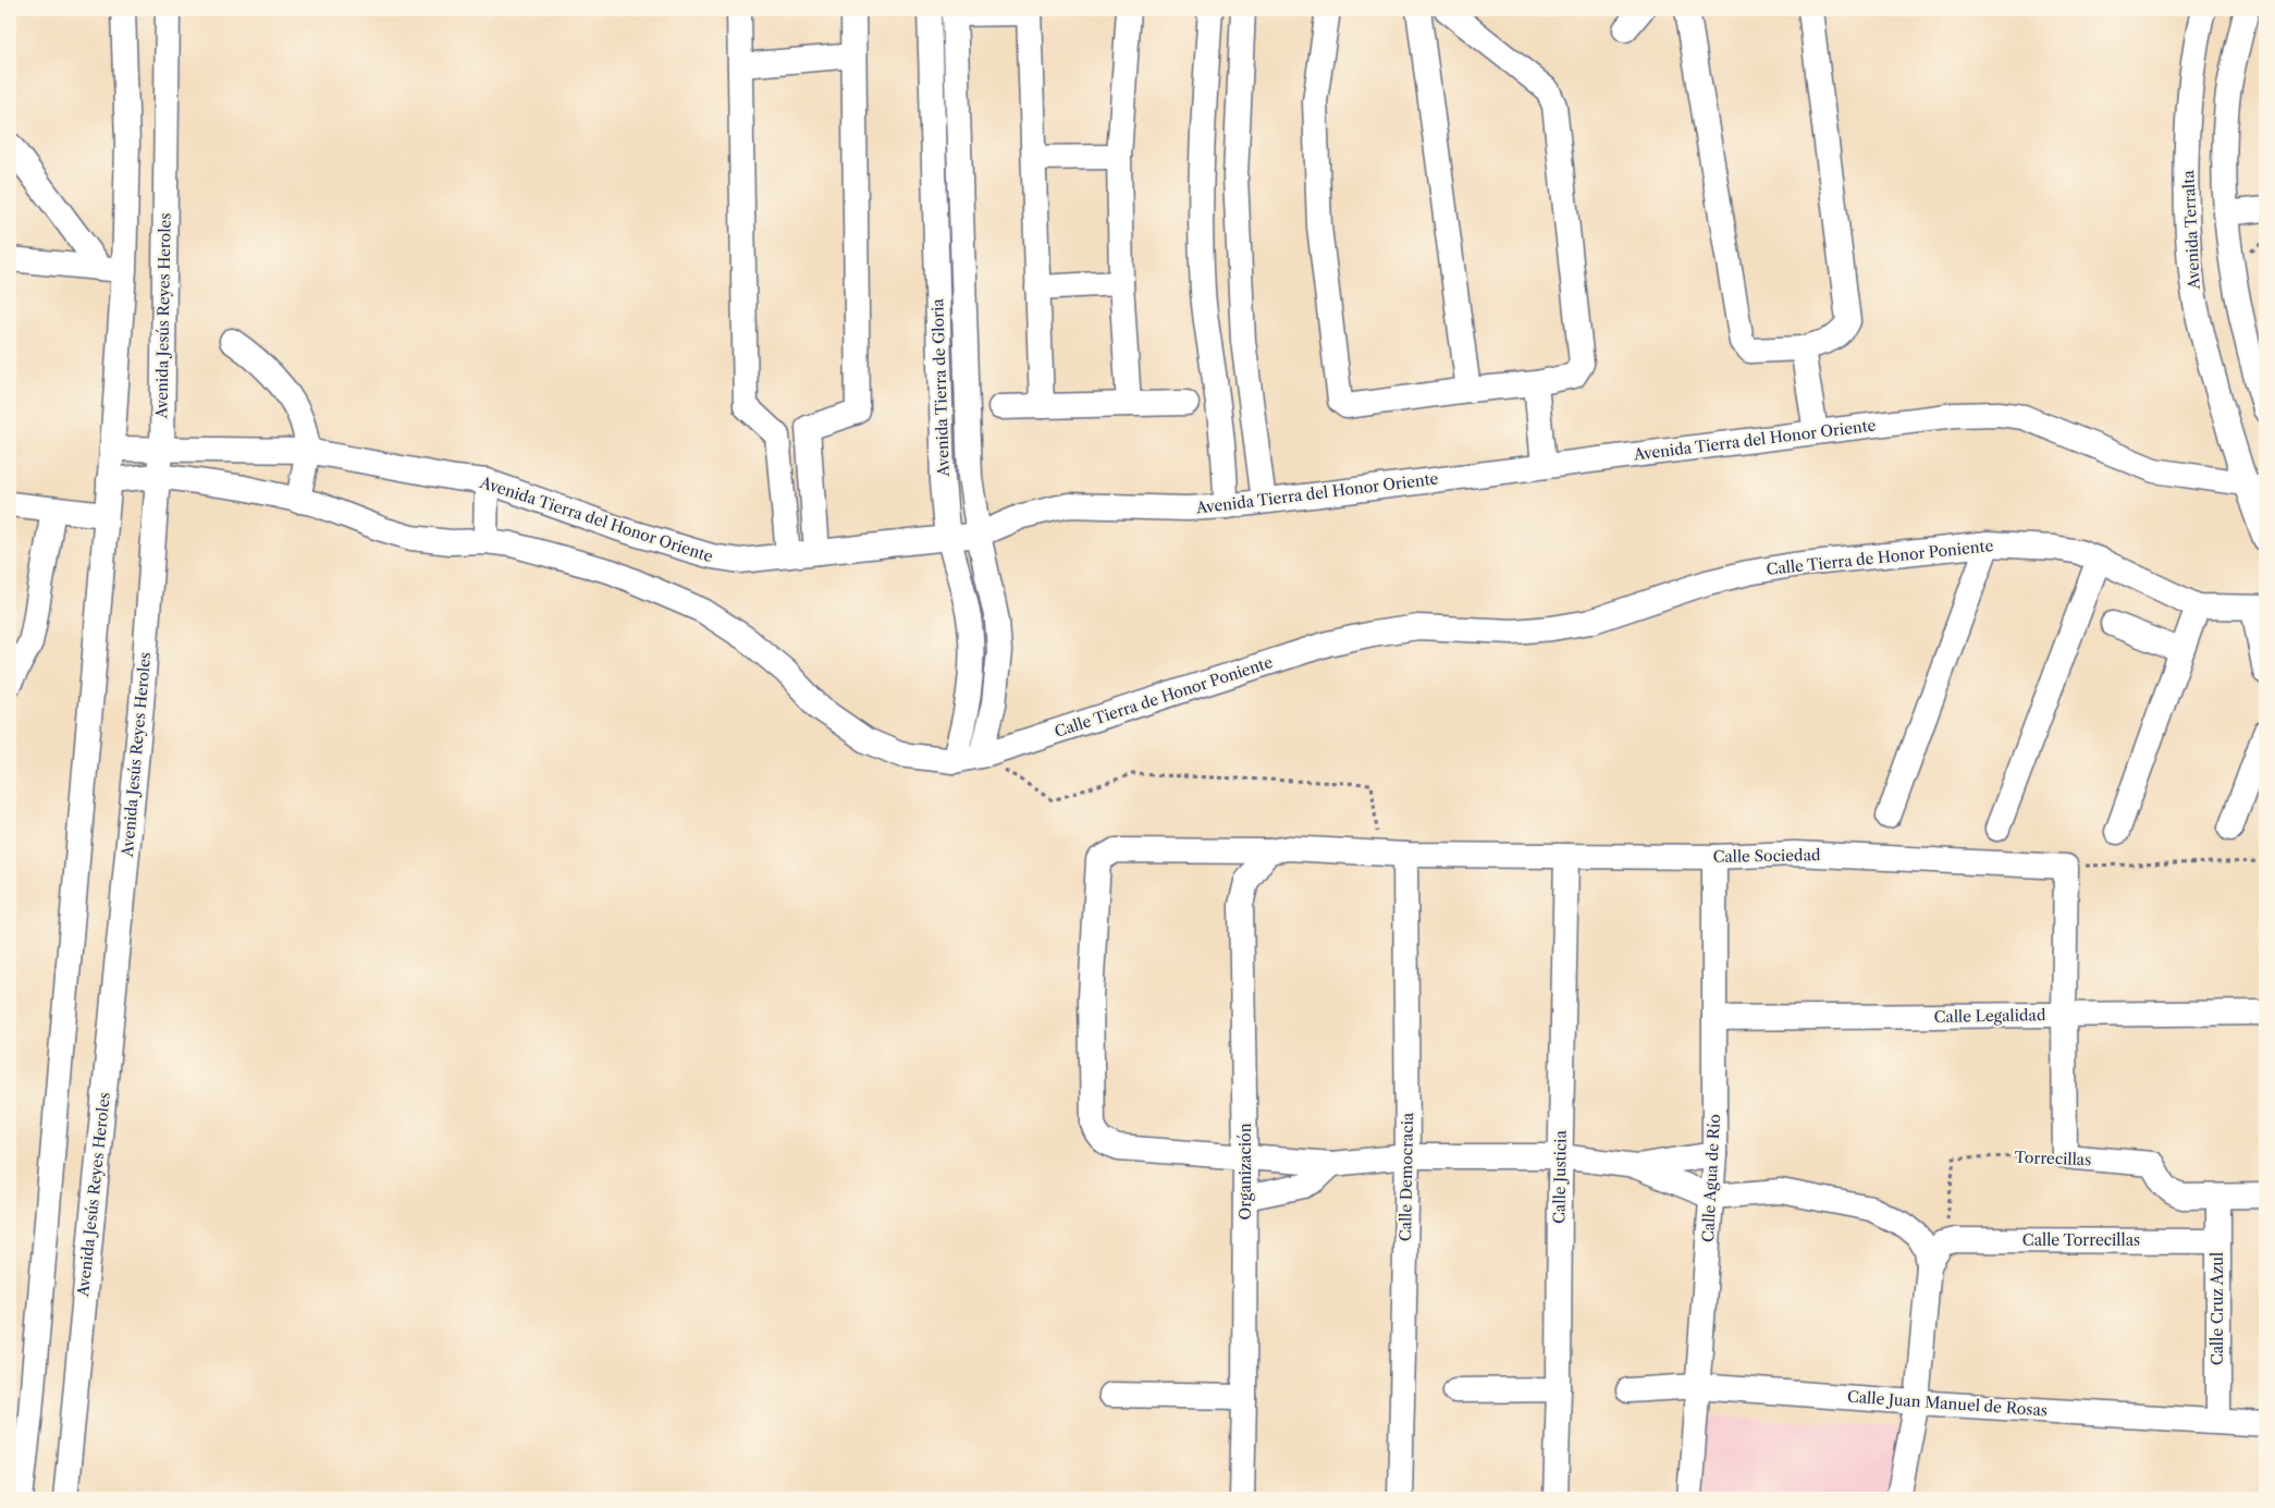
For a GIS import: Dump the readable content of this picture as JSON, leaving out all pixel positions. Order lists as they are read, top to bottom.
{
  "streets": {
    "street": [
      "Avenida Terralta",
      "Avenida Jesús Reyes Heroles",
      "Avenida Tierra de Gloria",
      "Avenida Tierra del Honor Oriente",
      "Calle Tierra de Honor Poniente",
      "Calle Sociedad",
      "Calle Legalidad",
      "Torrecillas",
      "Organización",
      "Calle Democracia",
      "Calle Justicia",
      "Calle Agua de Río",
      "Calle Torrecillas",
      "Calle Cruz Azul",
      "Calle Juan Manuel de Rosas"
    ]
  },
  "crossings": [
    ["Avenida Terralta", "Avenida Tierra del Honor Oriente"],
    ["Avenida Jesús Reyes Heroles", "Avenida Tierra del Honor Oriente"],
    ["Avenida Jesús Reyes Heroles", "Calle Tierra de Honor Poniente"],
    ["Avenida Tierra de Gloria", "Avenida Tierra del Honor Oriente"],
    ["Avenida Tierra de Gloria", "Calle Tierra de Honor Poniente"],
    ["Calle Sociedad", "Organización"],
    ["Calle Sociedad", "Calle Democracia"],
    ["Calle Sociedad", "Calle Justicia"],
    ["Calle Sociedad", "Calle Agua de Río"],
    ["Calle Legalidad", "Calle Agua de Río"],
    ["Torrecillas", "Calle Torrecillas"],
    ["Torrecillas", "Calle Cruz Azul"],
    ["Calle Agua de Río", "Calle Juan Manuel de Rosas"],
    ["Calle Torrecillas", "Calle Cruz Azul"],
    ["Calle Cruz Azul", "Calle Juan Manuel de Rosas"]
  ]
}
